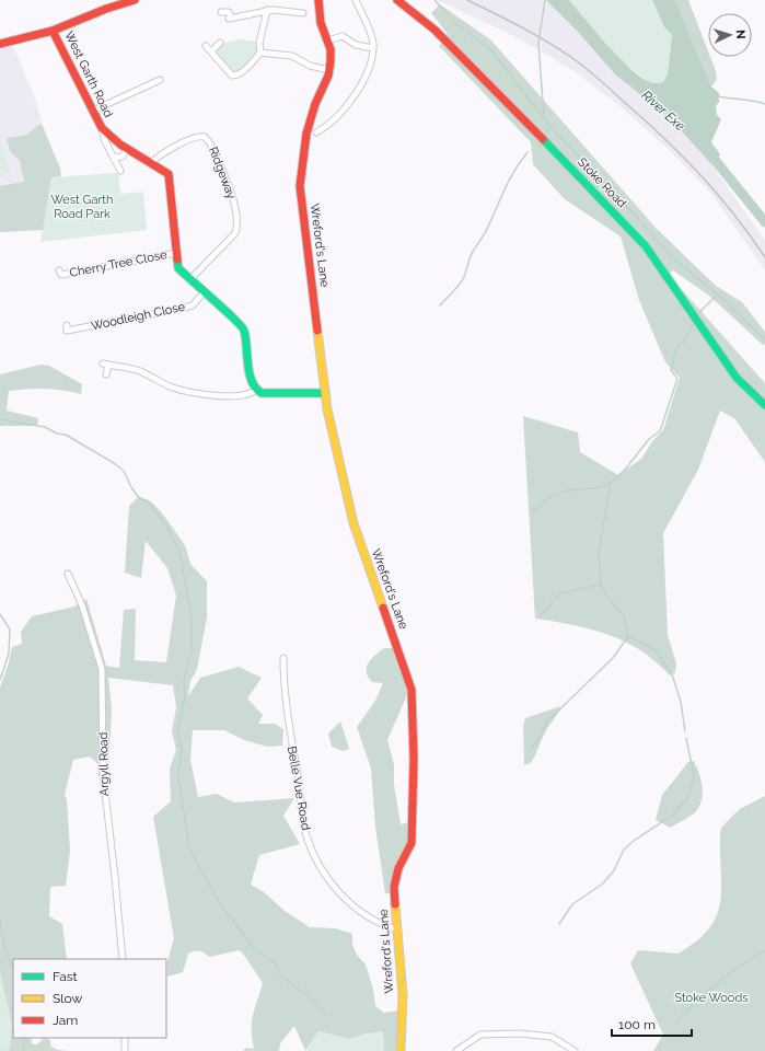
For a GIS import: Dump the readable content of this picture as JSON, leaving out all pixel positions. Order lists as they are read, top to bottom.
{
  "streets": {
    "main road": ["West Garth Road", "Stoke Road", "Wreford's Lane"],
    "street": [
      "Ridgeway",
      "Cherry Tree Close",
      "Woodleigh Close",
      "Argyll Road",
      "Belle Vue Road"
    ]
  },
  "crossings": [
    ["West Garth Road", "Ridgeway"],
    ["West Garth Road", "Cherry Tree Close"],
    ["West Garth Road", "Woodleigh Close"],
    ["Wreford's Lane", "Belle Vue Road"]
  ],
  "water": ["River Exe"],
  "parks": ["West Garth Road Park", "Stoke Woods"],
  "legend": ["Fast", "Slow", "Jam"],
  "scale_bar": "100 m",
  "north": "right"
}
